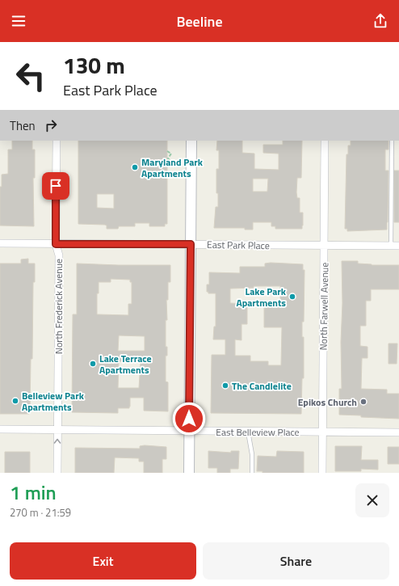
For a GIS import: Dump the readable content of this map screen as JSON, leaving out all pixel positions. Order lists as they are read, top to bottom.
{
  "streets": {
    "street": [
      "East Park Place",
      "North Frederick Avenue",
      "North Farwell Avenue",
      "East Belleview Place"
    ]
  },
  "crossings": [
    ["East Park Place", "North Frederick Avenue"],
    ["East Park Place", "North Farwell Avenue"],
    ["North Frederick Avenue", "East Belleview Place"],
    ["North Farwell Avenue", "East Belleview Place"]
  ],
  "places": [
    "Maryland Park Apartments",
    "Lake Park Apartments",
    "Lake Terrace Apartments",
    "The Candlelite",
    "Belleview Park Apartments",
    "Epikos Church"
  ],
  "page": {
    "header": "Beeline",
    "turn": ["130 m", "East Park Place"],
    "then": "Then",
    "heading": ["1 min", "270 m · 21:59"],
    "buttons": ["Exit", "Share"]
  }
}
